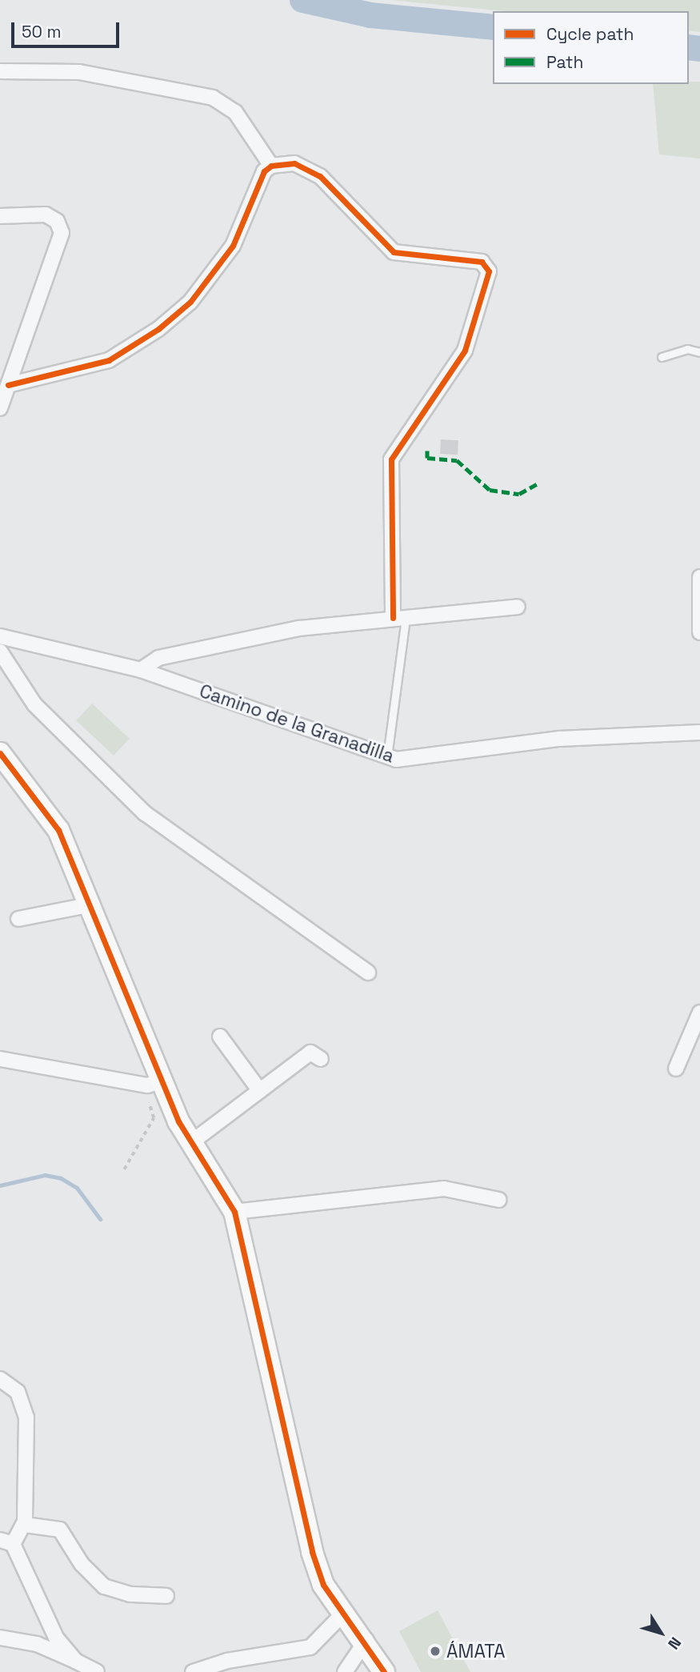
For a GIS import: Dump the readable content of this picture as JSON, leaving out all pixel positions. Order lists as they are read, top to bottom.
{
  "streets": {
    "street": ["Camino de la Granadilla"]
  },
  "places": ["ÁMATA"],
  "legend": ["Cycle path", "Path"],
  "scale_bar": "50 m",
  "north": "bottom right"
}
